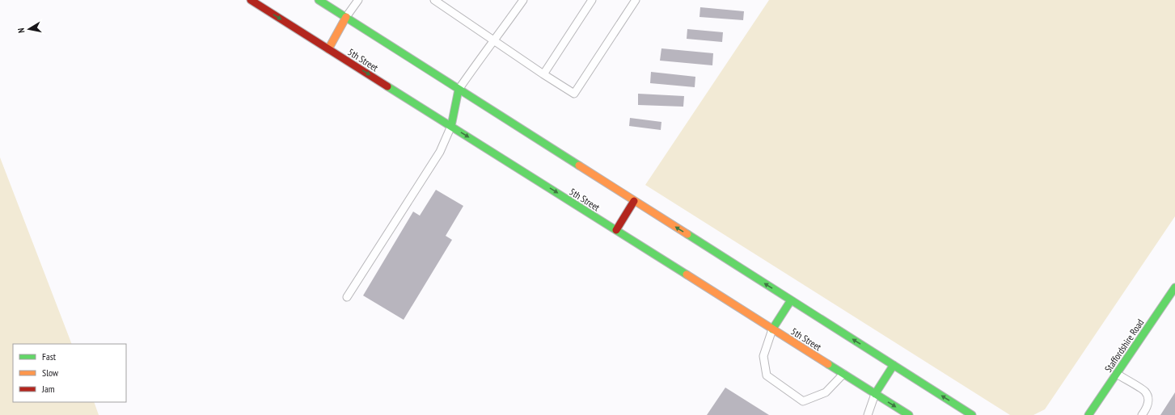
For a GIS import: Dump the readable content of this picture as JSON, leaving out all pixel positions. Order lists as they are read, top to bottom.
{
  "streets": {
    "main road": ["5th Street", "Staffordshire Road"]
  },
  "legend": ["Fast", "Slow", "Jam"],
  "north": "left"
}
